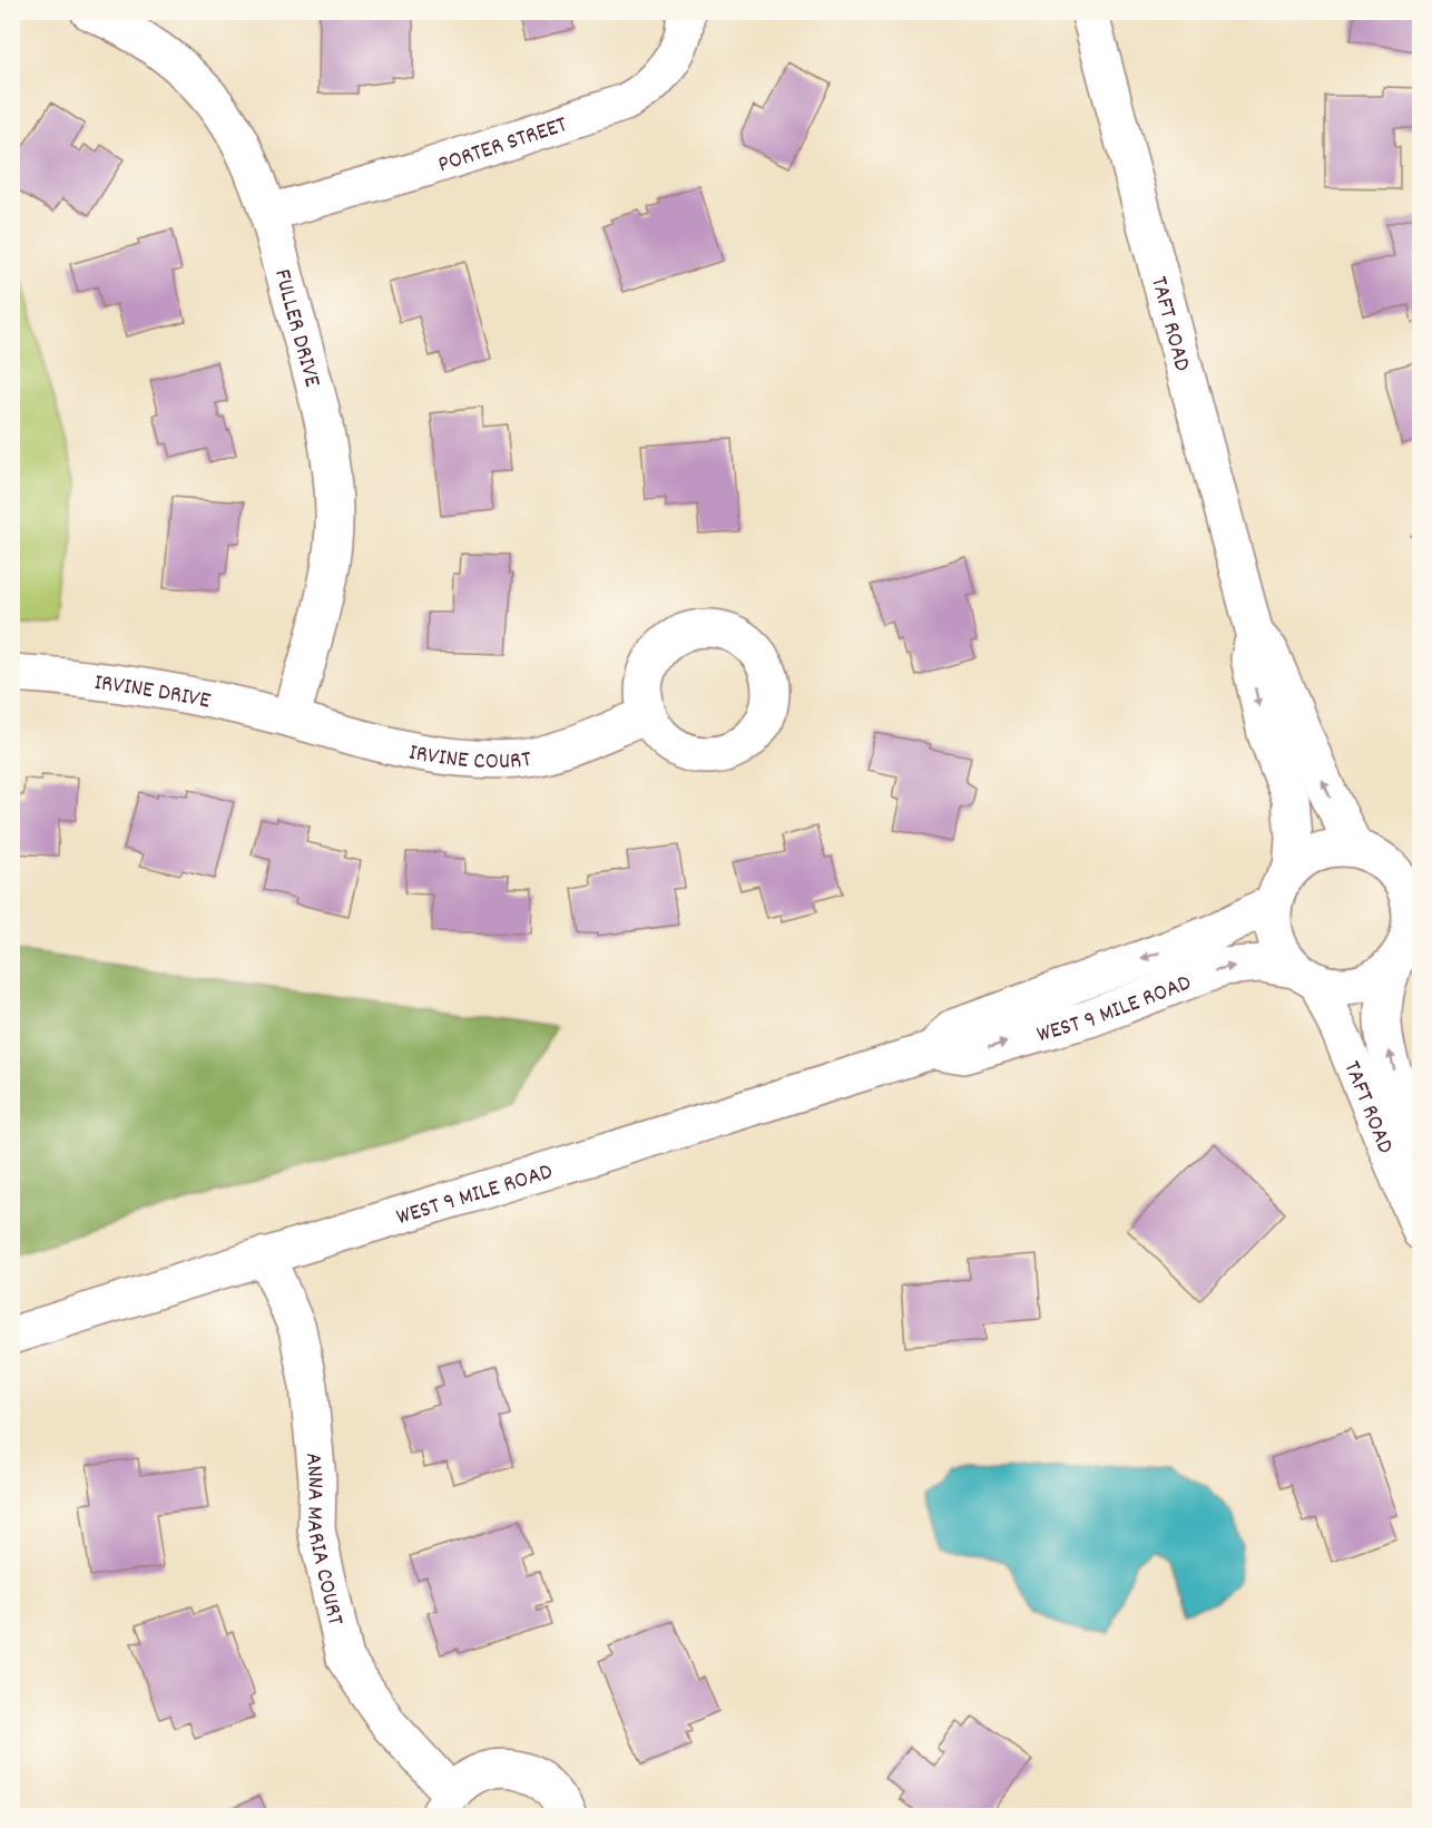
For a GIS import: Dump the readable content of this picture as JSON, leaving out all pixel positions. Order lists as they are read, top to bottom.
{
  "streets": {
    "street": [
      "PORTER STREET",
      "TAFT ROAD",
      "FULLER DRIVE",
      "IRVINE DRIVE",
      "IRVINE COURT",
      "WEST 9 MILE ROAD",
      "ANNA MARIA COURT"
    ]
  },
  "crossings": [
    ["PORTER STREET", "FULLER DRIVE"],
    ["TAFT ROAD", "WEST 9 MILE ROAD"],
    ["FULLER DRIVE", "IRVINE DRIVE"],
    ["FULLER DRIVE", "IRVINE COURT"],
    ["IRVINE DRIVE", "IRVINE COURT"],
    ["WEST 9 MILE ROAD", "ANNA MARIA COURT"]
  ]
}
